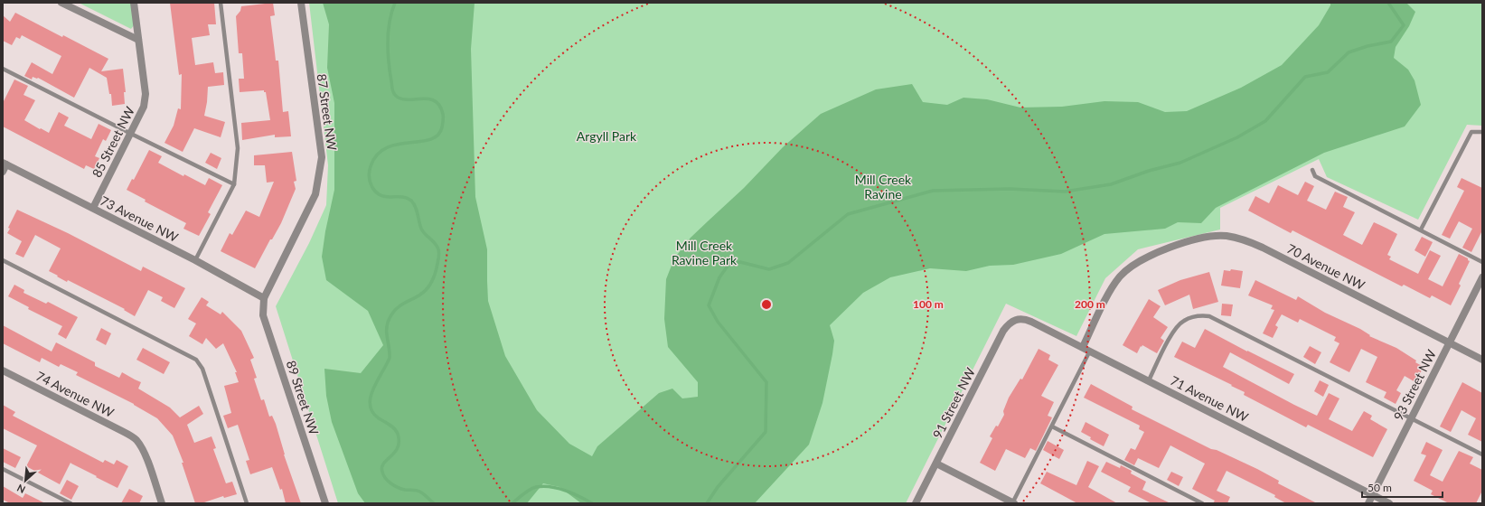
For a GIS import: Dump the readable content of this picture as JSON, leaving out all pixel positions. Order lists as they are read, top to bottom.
{
  "streets": {
    "street": [
      "87 Street NW",
      "85 Street NW",
      "73 Avenue NW",
      "70 Avenue NW",
      "93 Street NW",
      "74 Avenue NW",
      "89 Street NW",
      "71 Avenue NW",
      "91 Street NW"
    ]
  },
  "crossings": [
    ["87 Street NW", "73 Avenue NW"],
    ["87 Street NW", "89 Street NW"],
    ["85 Street NW", "73 Avenue NW"],
    ["73 Avenue NW", "89 Street NW"],
    ["70 Avenue NW", "93 Street NW"],
    ["70 Avenue NW", "71 Avenue NW"],
    ["93 Street NW", "71 Avenue NW"],
    ["71 Avenue NW", "91 Street NW"]
  ],
  "parks": ["Argyll Park", "Mill Creek Ravine", "Mill Creek Ravine Park"],
  "scale_bar": "50 m",
  "north": "bottom left",
  "rings": ["100 m", "200 m"]
}
